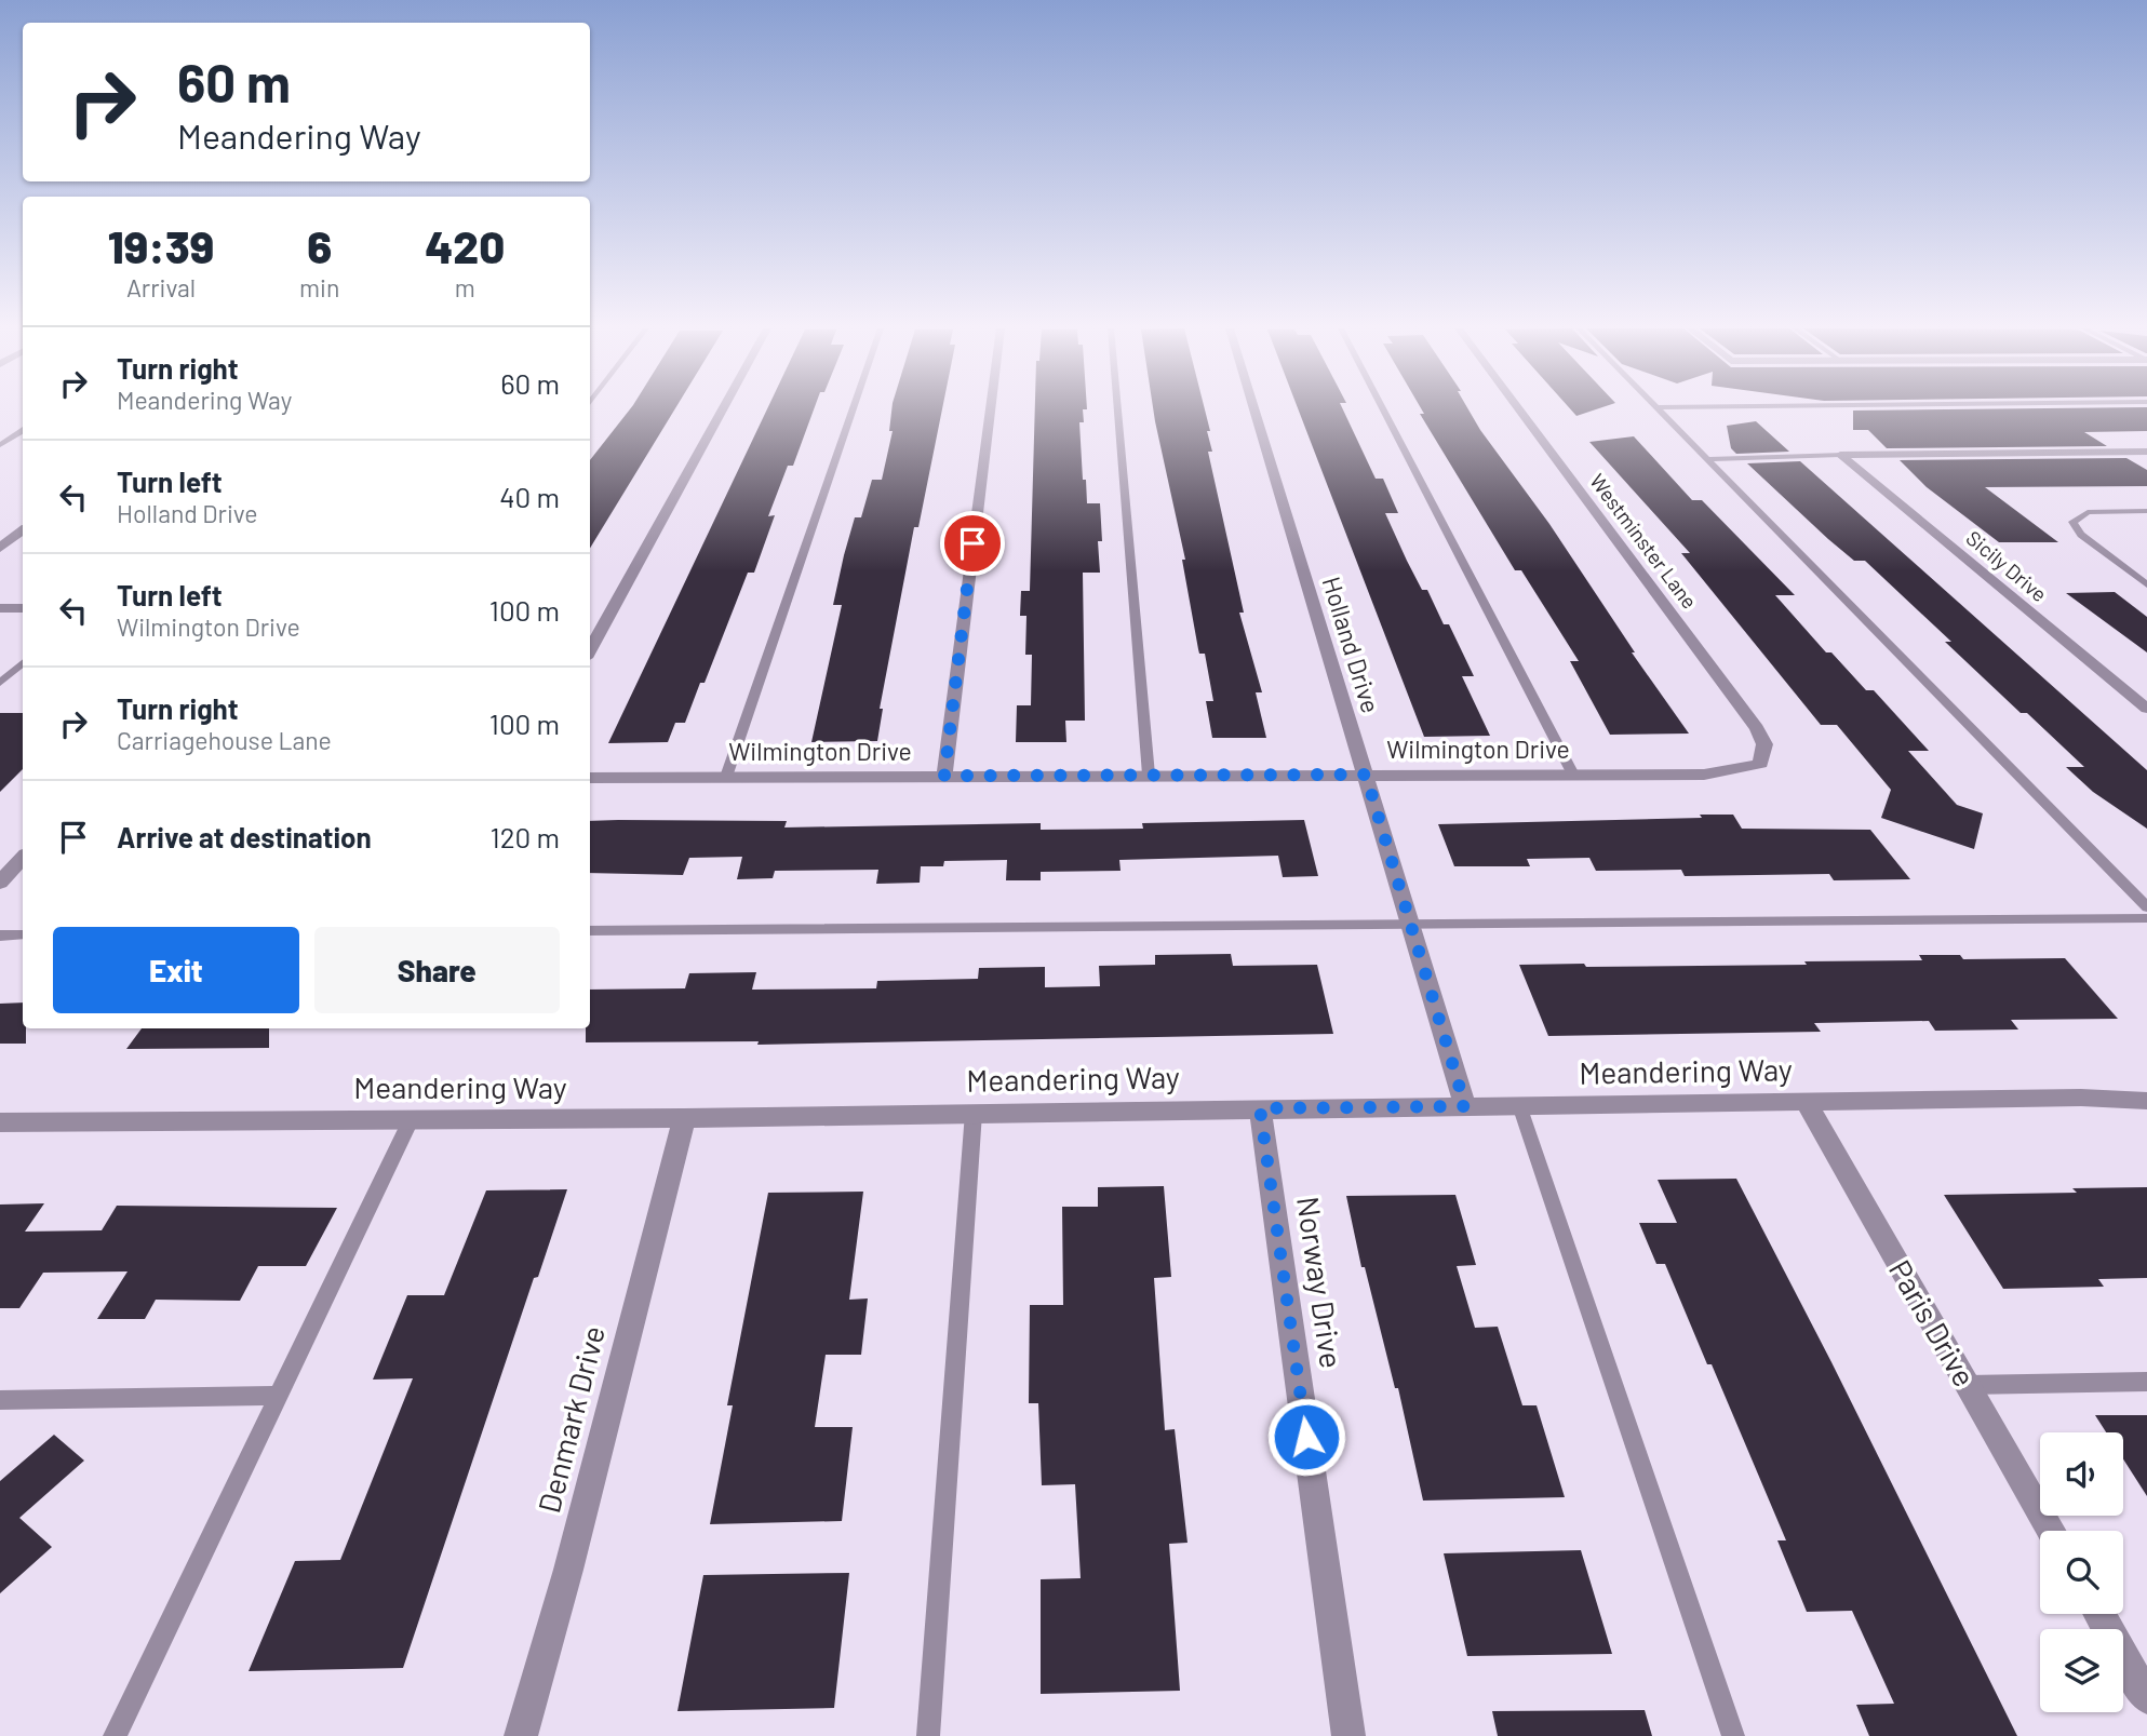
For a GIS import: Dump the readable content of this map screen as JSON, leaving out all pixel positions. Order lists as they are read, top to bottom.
{
  "streets": {
    "street": [
      "Westminster Lane",
      "Sicily Drive",
      "Holland Drive",
      "Wilmington Drive",
      "Meandering Way",
      "Norway Drive",
      "Paris Drive",
      "Denmark Drive"
    ]
  },
  "crossings": [
    ["Westminster Lane", "Wilmington Drive"],
    ["Holland Drive", "Wilmington Drive"],
    ["Holland Drive", "Meandering Way"],
    ["Meandering Way", "Norway Drive"],
    ["Meandering Way", "Paris Drive"],
    ["Meandering Way", "Denmark Drive"]
  ],
  "page": {
    "turn": ["60 m", "Meandering Way"],
    "eta": [
      "19:39",
      "Arrival",
      "6",
      "min",
      "420",
      "m"
    ],
    "list": [
      {
        "name": "Turn right",
        "note": "Meandering Way",
        "value": "60 m"
      },
      {
        "name": "Turn left",
        "note": "Holland Drive",
        "value": "40 m"
      },
      {
        "name": "Turn left",
        "note": "Wilmington Drive",
        "value": "100 m"
      },
      {
        "name": "Turn right",
        "note": "Carriagehouse Lane",
        "value": "100 m"
      },
      {
        "name": "Arrive at destination",
        "value": "120 m"
      }
    ],
    "buttons": ["Exit", "Share"]
  }
}
